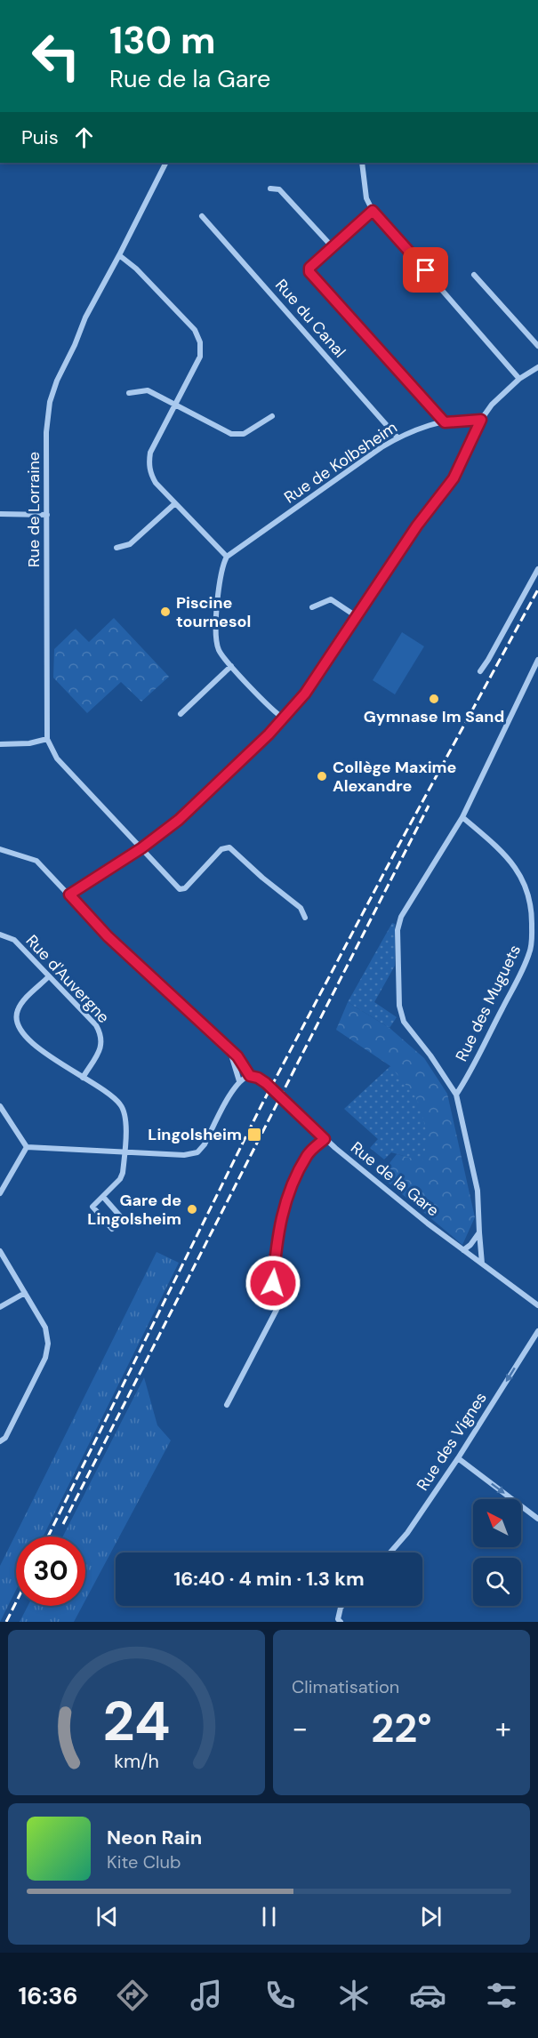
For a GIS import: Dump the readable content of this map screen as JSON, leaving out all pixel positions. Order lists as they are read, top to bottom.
{
  "streets": {
    "street": [
      "Rue du Canal",
      "Rue de Kolbsheim",
      "Rue de Lorraine",
      "Rue d'Auvergne",
      "Rue des Muguets",
      "Rue de la Gare",
      "Rue des Vignes"
    ]
  },
  "crossings": [
    ["Rue du Canal", "Rue de Kolbsheim"]
  ],
  "one_way": ["Rue des Vignes"],
  "places": {
    "other": [
      "Piscine tournesol",
      "Gymnase Im Sand",
      "Collège Maxime Alexandre",
      "Gare de Lingolsheim"
    ],
    "transit": ["Lingolsheim"]
  },
  "north": "top left",
  "page": {
    "turn": ["130 m", "Rue de la Gare"],
    "then": "Puis",
    "limit": "30",
    "trip": "16:40 · 4 min · 1.3 km",
    "tile": "Climatisation",
    "heat": ["−", "22°", "+"],
    "song": ["Neon Rain", "Kite Club"],
    "tabs": "16:36",
    "gauge": ["24", "km/h"]
  }
}
